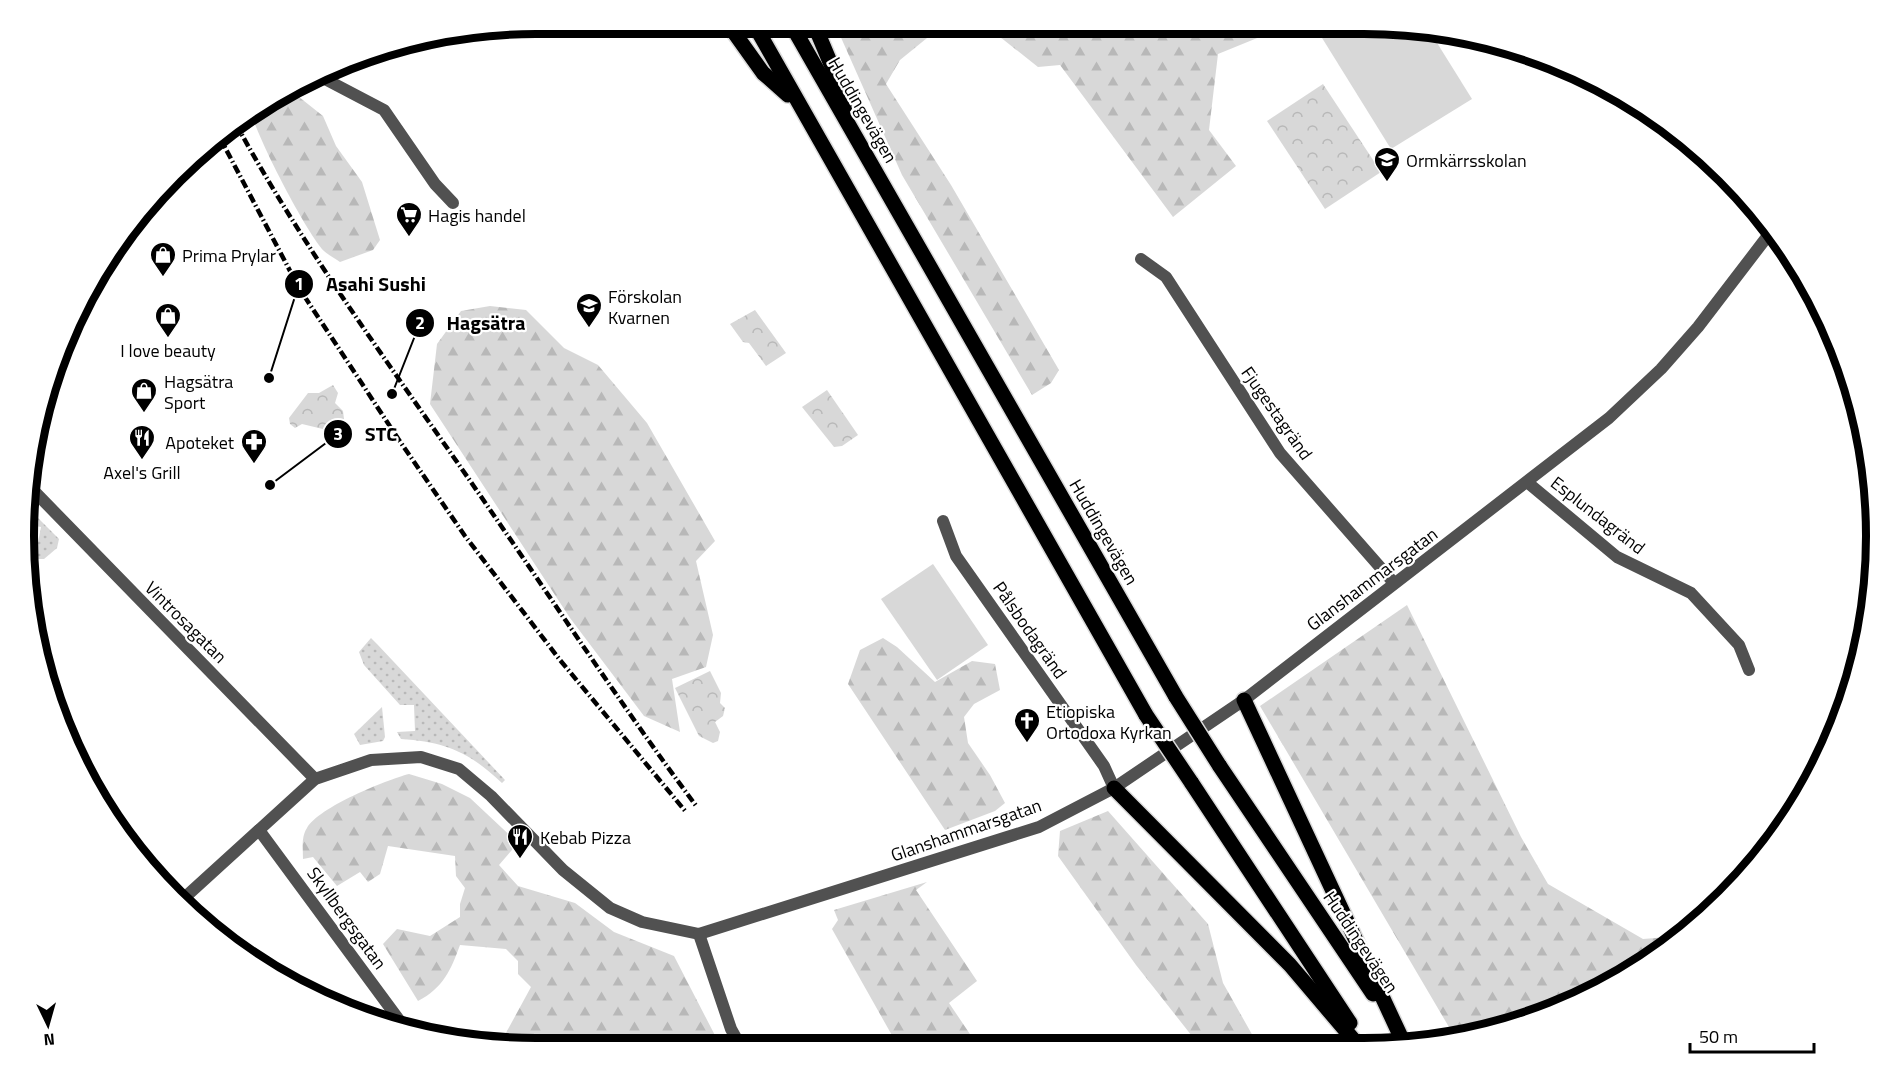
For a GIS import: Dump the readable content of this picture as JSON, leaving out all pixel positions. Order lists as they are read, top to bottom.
{
  "streets": {
    "main road": ["Huddingevägen"],
    "street": [
      "Fjugestagränd",
      "Esplundagränd",
      "Glanshammarsgatan",
      "Vintrosagatan",
      "Pålsbodagränd",
      "Skyllbergsgatan"
    ]
  },
  "crossings": [
    ["Fjugestagränd", "Glanshammarsgatan"],
    ["Esplundagränd", "Glanshammarsgatan"],
    ["Glanshammarsgatan", "Vintrosagatan"],
    ["Glanshammarsgatan", "Pålsbodagränd"],
    ["Glanshammarsgatan", "Skyllbergsgatan"]
  ],
  "places": {
    "school or university": ["Ormkärrsskolan", "Förskolan Kvarnen"],
    "supermarket": ["Hagis handel"],
    "shop": ["Prima Prylar", "I love beauty", "Hagsätra Sport"],
    "other": ["Asahi Sushi", "Hagsätra", "STC"],
    "restaurant": ["Axel's Grill", "Kebab Pizza"],
    "pharmacy": ["Apoteket"],
    "church": ["Etiopiska Ortodoxa Kyrkan"]
  },
  "scale_bar": "50 m",
  "north": "bottom"
}
